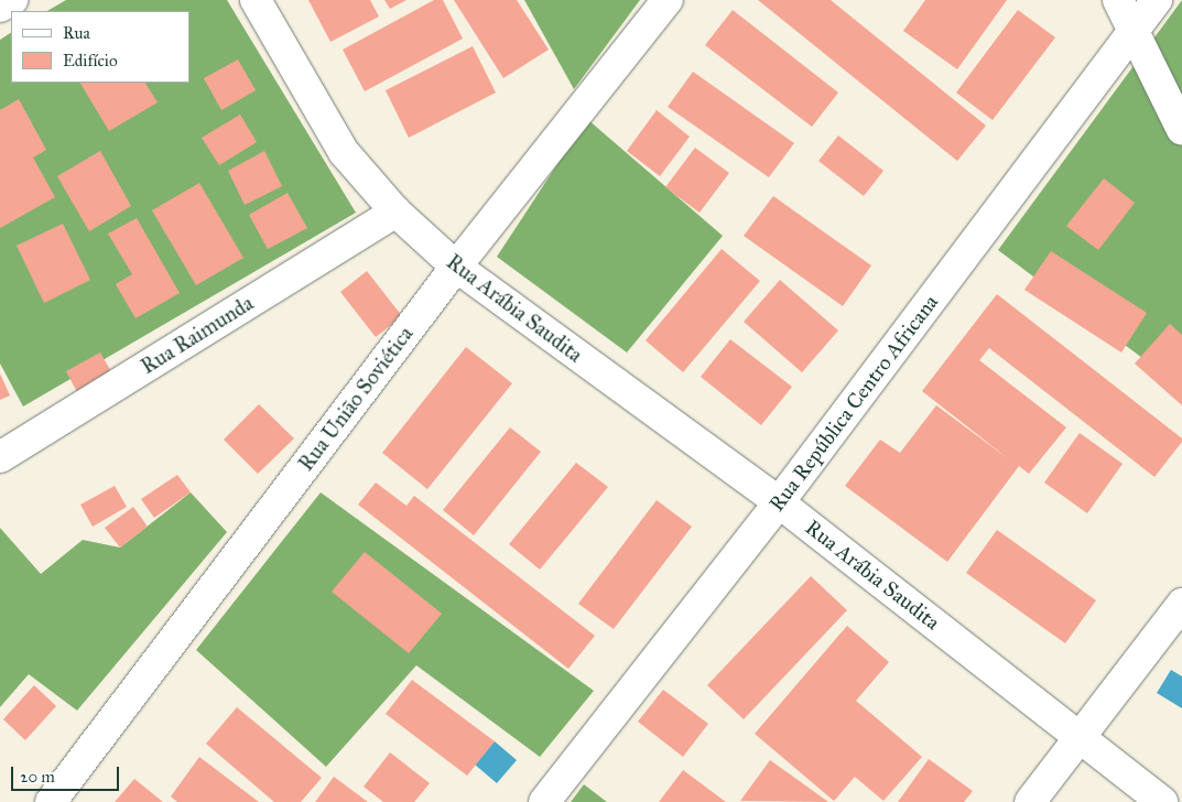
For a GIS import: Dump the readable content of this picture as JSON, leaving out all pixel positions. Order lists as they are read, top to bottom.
{
  "streets": {
    "street": [
      "Rua Arábia Saudita",
      "Rua Raimunda",
      "Rua União Soviética",
      "Rua República Centro Africana"
    ]
  },
  "crossings": [
    ["Rua Arábia Saudita", "Rua Raimunda"],
    ["Rua Arábia Saudita", "Rua União Soviética"],
    ["Rua Arábia Saudita", "Rua República Centro Africana"]
  ],
  "legend": ["Rua", "Edifício"],
  "scale_bar": "20 m"
}
